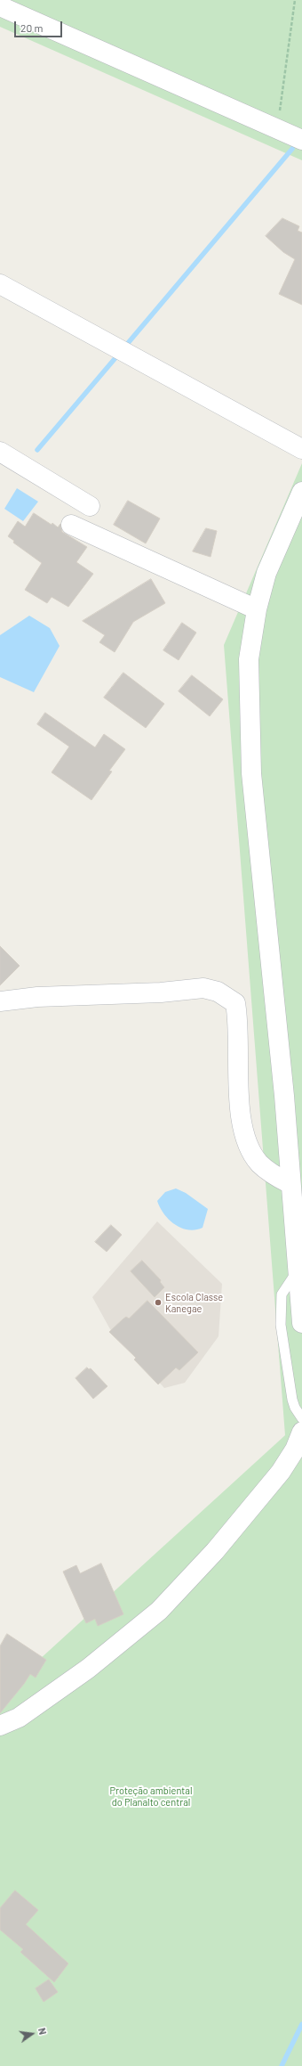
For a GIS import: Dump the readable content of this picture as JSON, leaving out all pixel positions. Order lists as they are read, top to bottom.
{
  "parks": ["Proteção ambiental do Planalto central"],
  "places": ["Escola Classe Kanegae"],
  "scale_bar": "20 m",
  "north": "right"
}
